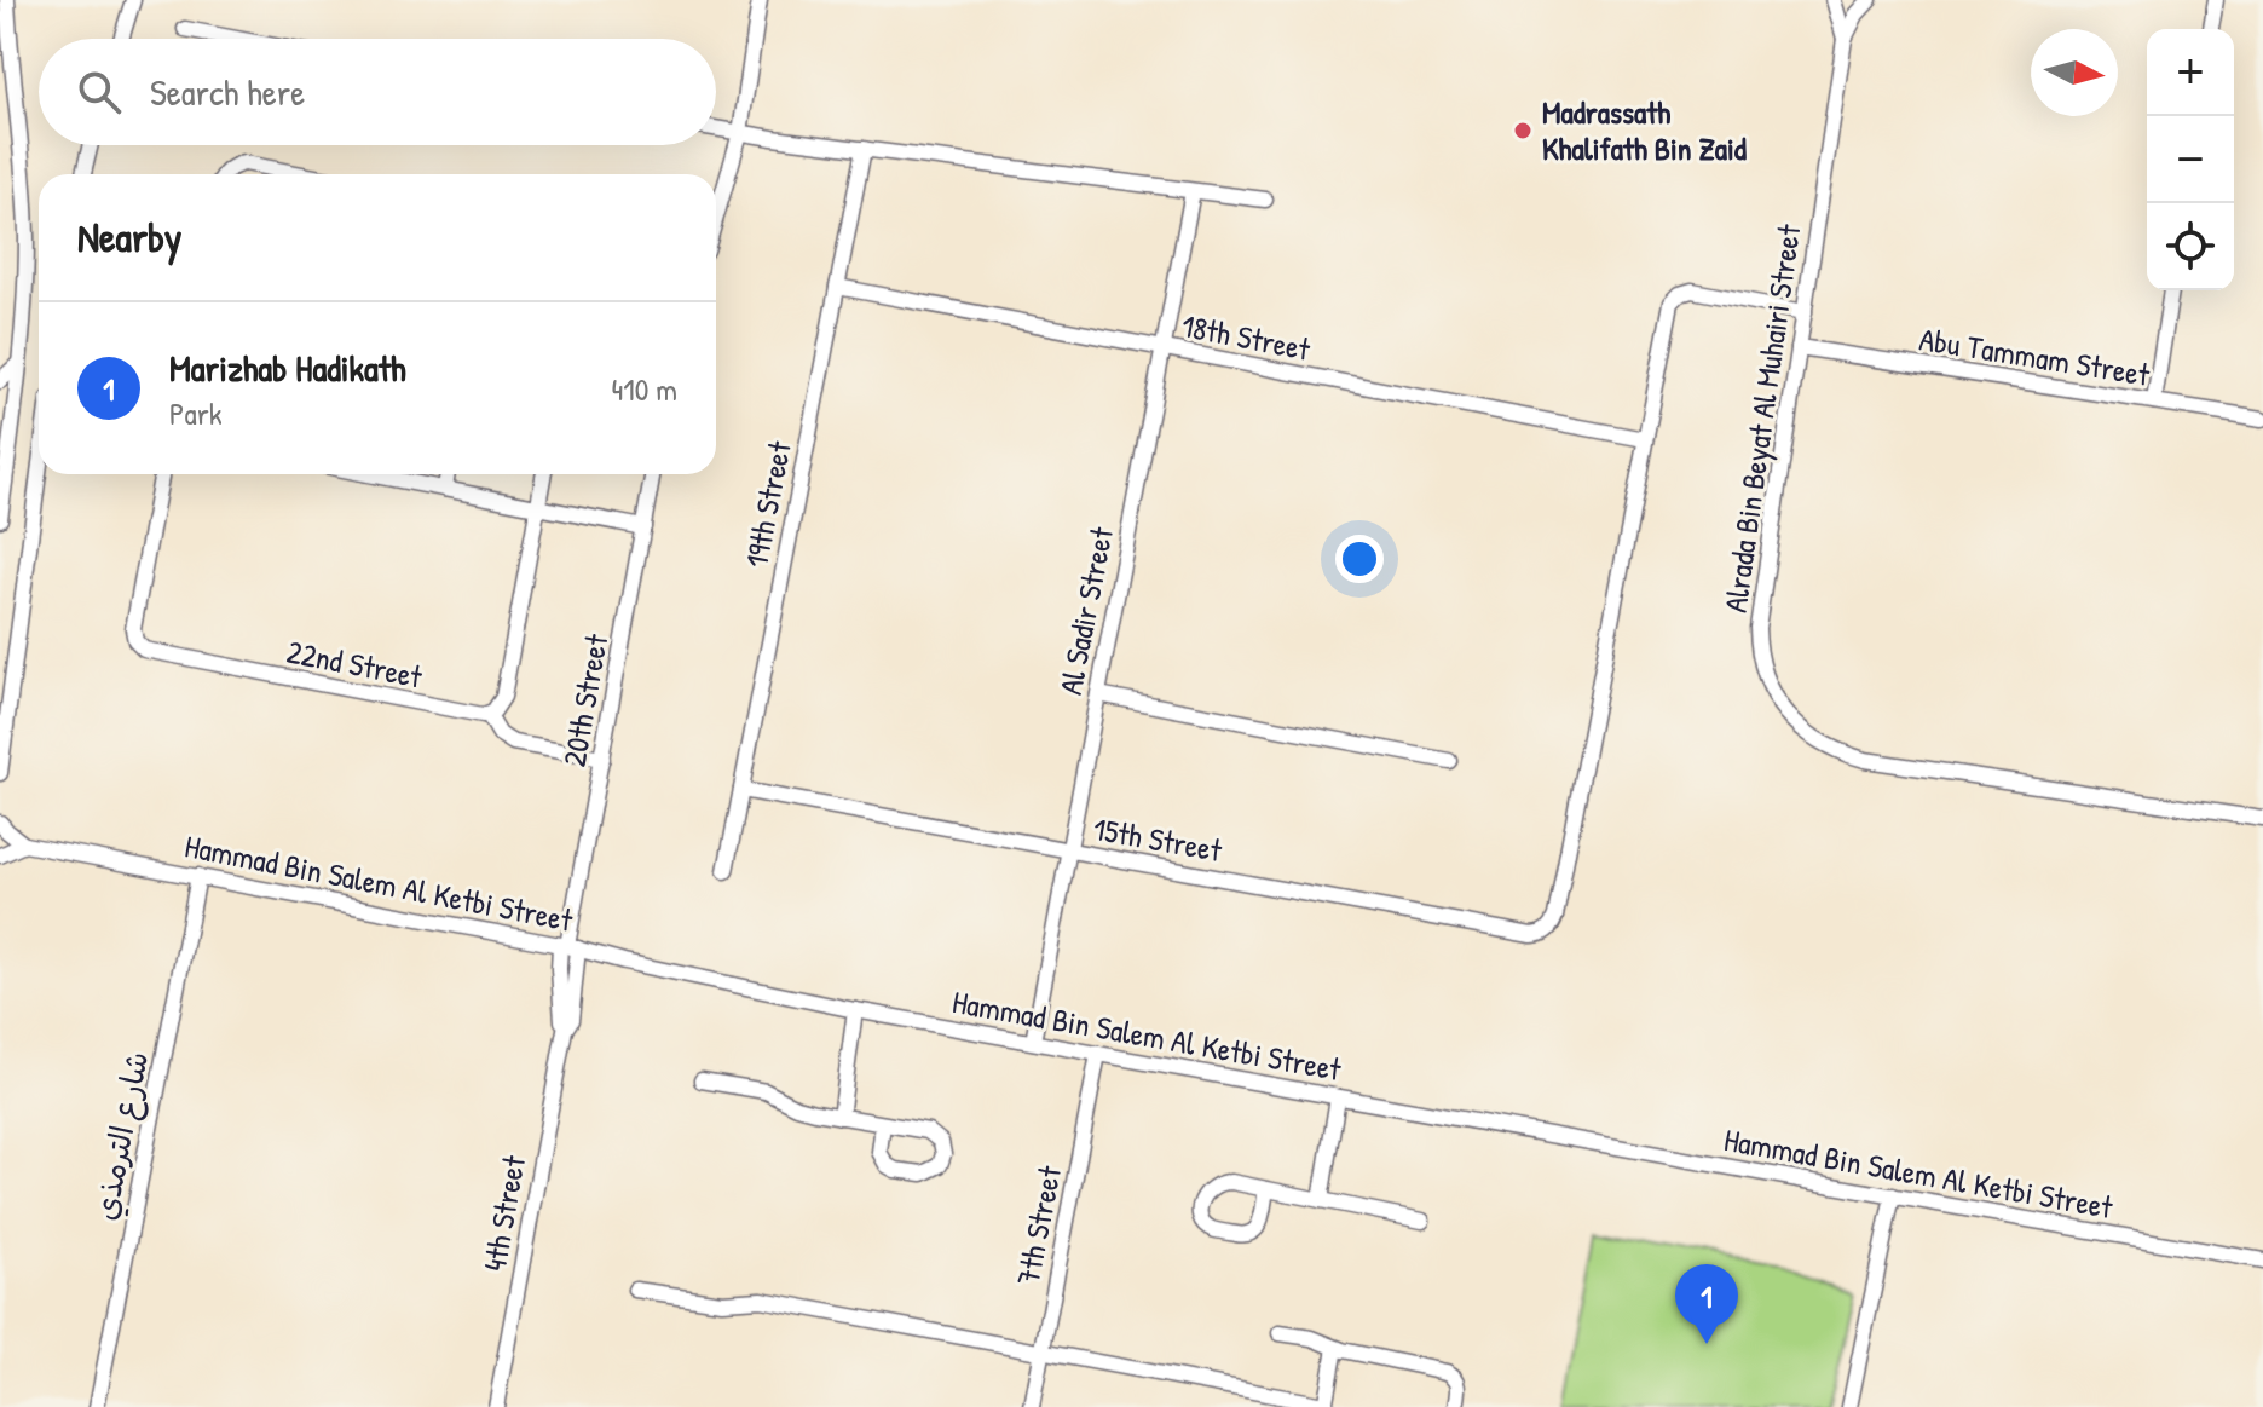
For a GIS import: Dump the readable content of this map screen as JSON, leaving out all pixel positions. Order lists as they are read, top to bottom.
{
  "streets": {
    "street": [
      "18th Street",
      "Abu Tammam Street",
      "Alrada Bin Beyat Al Muhairi Street",
      "19th Street",
      "Al Sadir Street",
      "22nd Street",
      "20th Street",
      "15th Street",
      "Hammad Bin Salem Al Ketbi Street",
      "شارع الترمذي",
      "4th Street",
      "7th Street"
    ]
  },
  "crossings": [
    ["18th Street", "19th Street"],
    ["18th Street", "Al Sadir Street"],
    ["18th Street", "15th Street"],
    ["Abu Tammam Street", "Alrada Bin Beyat Al Muhairi Street"],
    ["19th Street", "15th Street"],
    ["Al Sadir Street", "15th Street"],
    ["Al Sadir Street", "Hammad Bin Salem Al Ketbi Street"],
    ["20th Street", "Hammad Bin Salem Al Ketbi Street"],
    ["20th Street", "4th Street"],
    ["Hammad Bin Salem Al Ketbi Street", "شارع الترمذي"],
    ["Hammad Bin Salem Al Ketbi Street", "4th Street"],
    ["Hammad Bin Salem Al Ketbi Street", "7th Street"]
  ],
  "places": ["Madrassath Khalifath Bin Zaid"],
  "north": "right",
  "page": {
    "map_buttons": ["+", "−"],
    "search": "Search here",
    "heading": "Nearby",
    "list": [
      {
        "mark": "1",
        "name": "Marizhab Hadikath",
        "note": "Park",
        "value": "410 m"
      }
    ],
    "pins": "1"
  }
}
